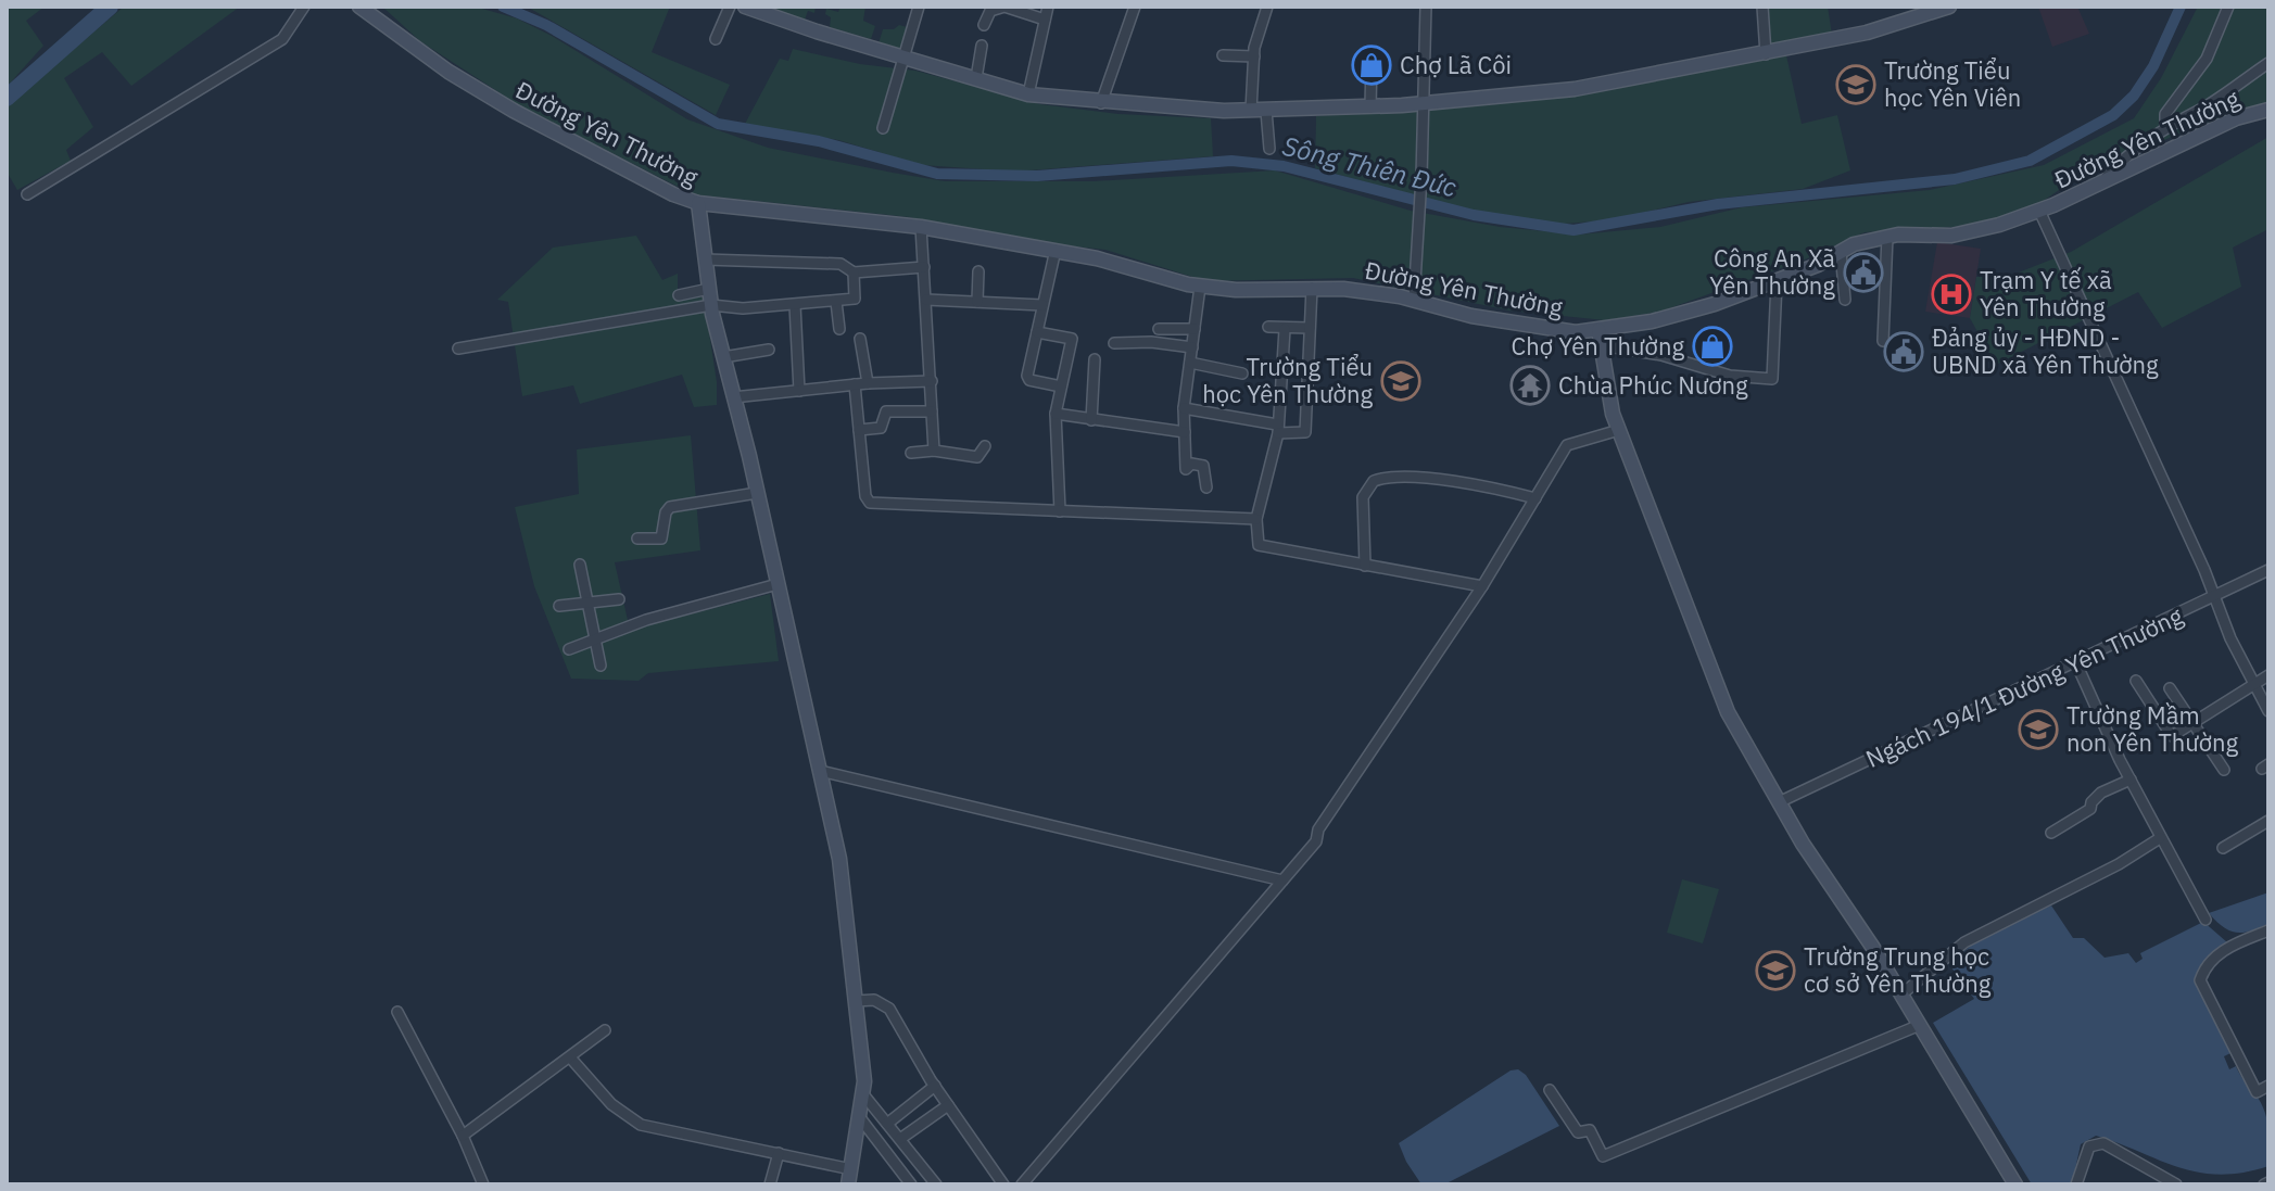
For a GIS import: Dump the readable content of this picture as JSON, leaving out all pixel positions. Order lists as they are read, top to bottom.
{
  "streets": {
    "main road": ["Đường Yên Thường"],
    "street": ["Ngách 194/1 Đường Yên Thường"]
  },
  "water": ["Sông Thiên Đức"],
  "places": {
    "shop": ["Chợ Lã Côi", "Chợ Yên Thường"],
    "school or university": [
      "Trường Tiểu học Yên Viên",
      "Trường Tiểu học Yên Thường",
      "Trường Mầm non Yên Thường",
      "Trường Trung học cơ sở Yên Thường"
    ],
    "public building": ["Công An Xã Yên Thường", "Đảng ủy - HĐND - UBND xã Yên Thường"],
    "hospital": ["Trạm Y tế xã Yên Thường"],
    "temple": ["Chùa Phúc Nương"]
  }
}
